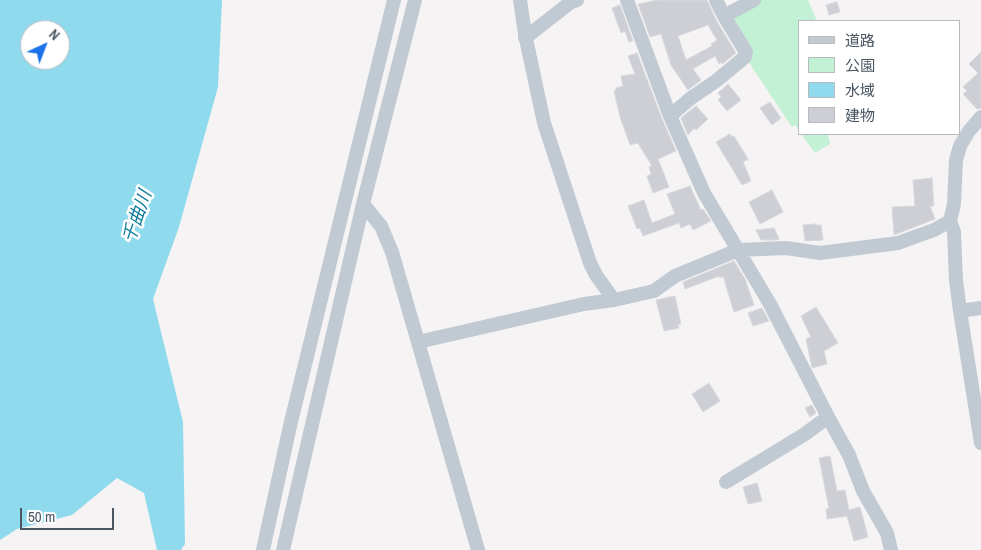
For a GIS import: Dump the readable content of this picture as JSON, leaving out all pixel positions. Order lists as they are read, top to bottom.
{
  "water": ["千曲川"],
  "legend": [
    "道路",
    "公園",
    "水域",
    "建物"
  ],
  "scale_bar": "50 m",
  "north": "top right"
}
